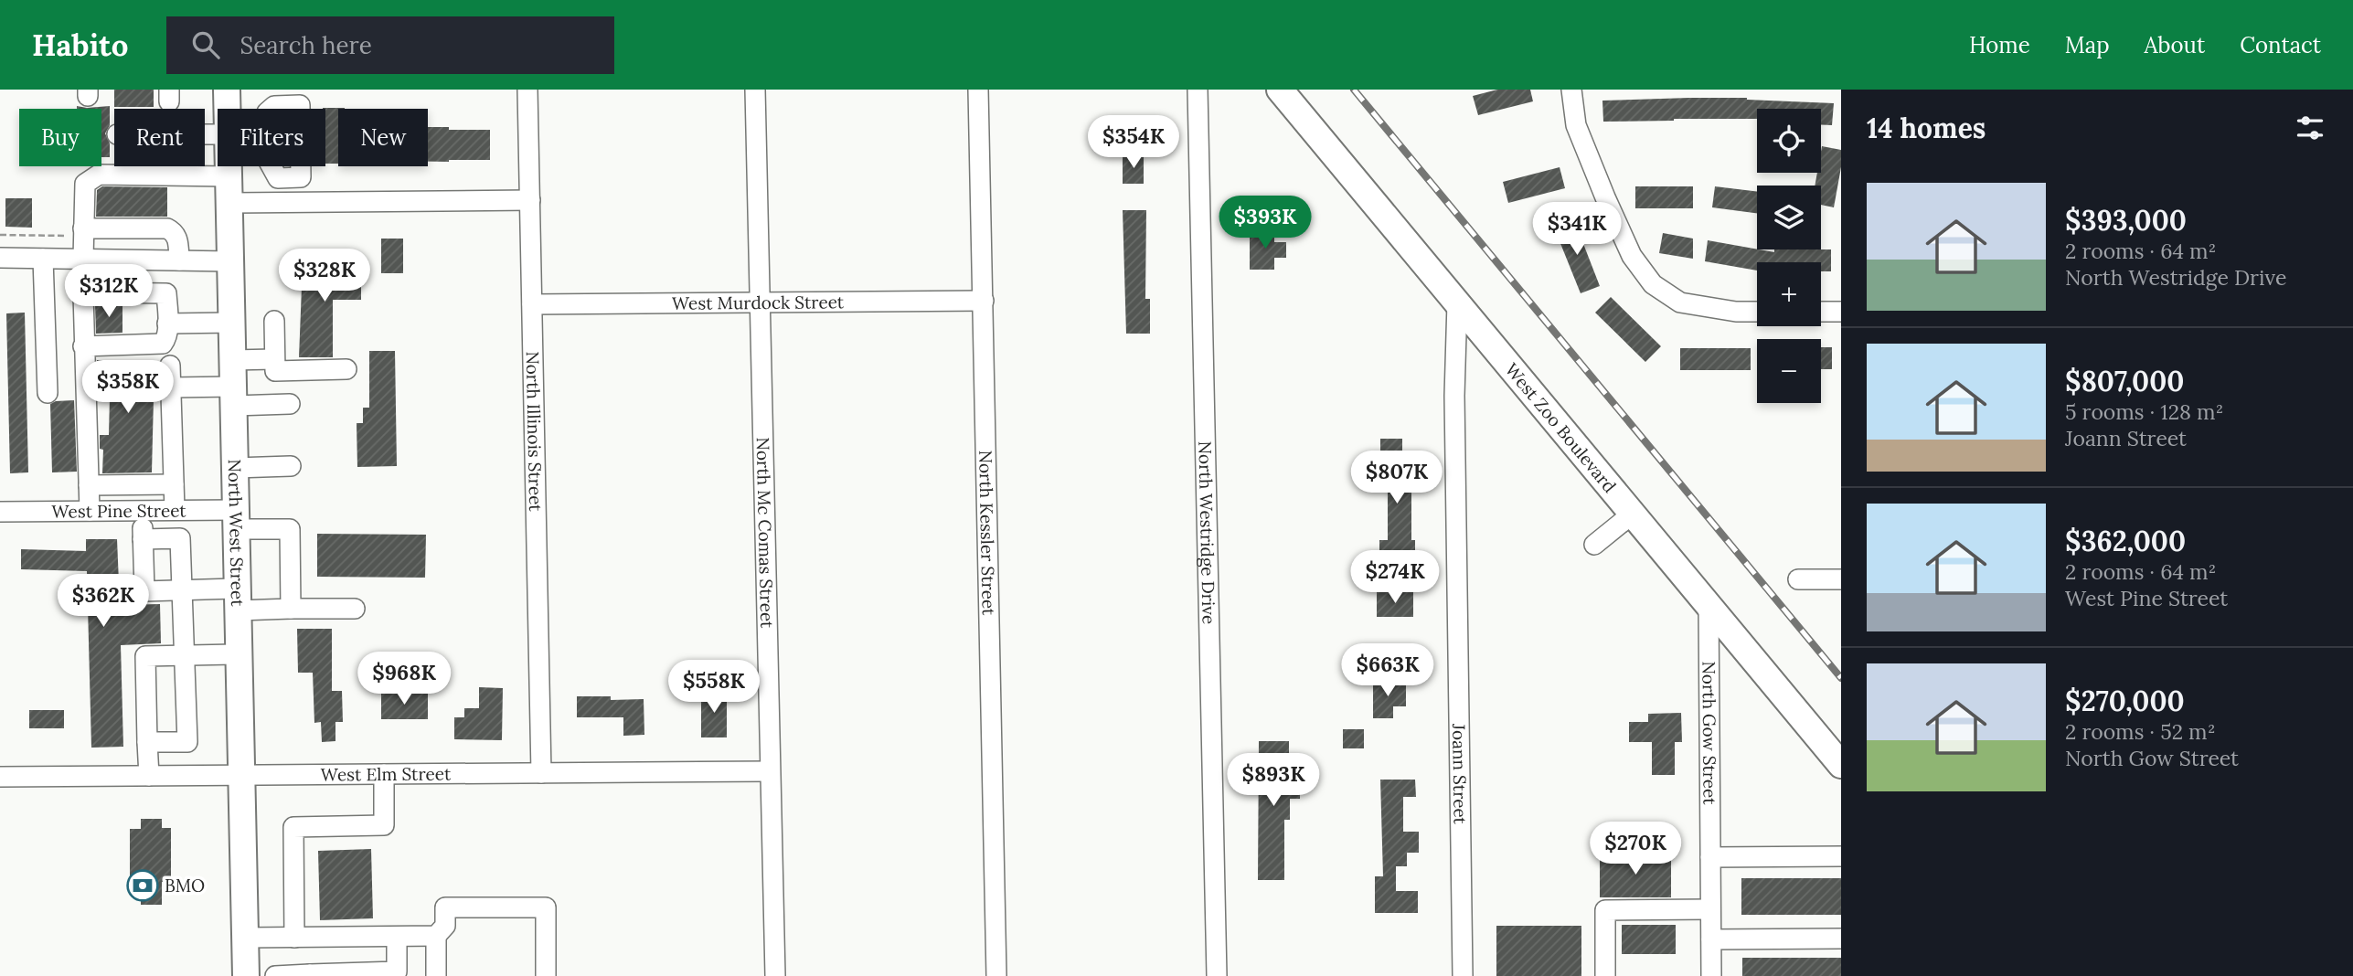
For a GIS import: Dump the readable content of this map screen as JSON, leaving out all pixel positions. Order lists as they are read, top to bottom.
{
  "streets": {
    "main road": ["West Zoo Boulevard", "North West Street"],
    "street": [
      "West Murdock Street",
      "North Illinois Street",
      "West Pine Street",
      "North Mc Comas Street",
      "North Kessler Street",
      "North Westridge Drive",
      "North Gow Street",
      "Joann Street",
      "West Elm Street"
    ]
  },
  "crossings": [
    ["West Murdock Street", "North Illinois Street"],
    ["West Murdock Street", "North Mc Comas Street"],
    ["West Murdock Street", "North Kessler Street"],
    ["West Zoo Boulevard", "North Gow Street"],
    ["West Zoo Boulevard", "Joann Street"],
    ["North Illinois Street", "West Elm Street"],
    ["West Pine Street", "North West Street"],
    ["North West Street", "West Elm Street"],
    ["North Mc Comas Street", "West Elm Street"]
  ],
  "places": {
    "bank": ["BMO"]
  },
  "page": {
    "header": "Habito",
    "search": "Search here",
    "nav": [
      "Home",
      "Map",
      "About",
      "Contact"
    ],
    "heading": "14 homes",
    "map_buttons": ["+", "−"],
    "chip": [
      "Buy",
      "Rent",
      "Filters",
      "New"
    ],
    "price": [
      "$354K",
      "$393K",
      "$341K",
      "$328K",
      "$312K",
      "$358K",
      "$807K",
      "$274K",
      "$362K",
      "$663K",
      "$968K",
      "$558K",
      "$893K",
      "$270K"
    ],
    "list": [
      {
        "name": "$393,000",
        "note": "2 rooms · 64 m² · North Westridge Drive"
      },
      {
        "name": "$807,000",
        "note": "5 rooms · 128 m² · Joann Street"
      },
      {
        "name": "$362,000",
        "note": "2 rooms · 64 m² · West Pine Street"
      },
      {
        "name": "$270,000",
        "note": "2 rooms · 52 m² · North Gow Street"
      }
    ]
  }
}
